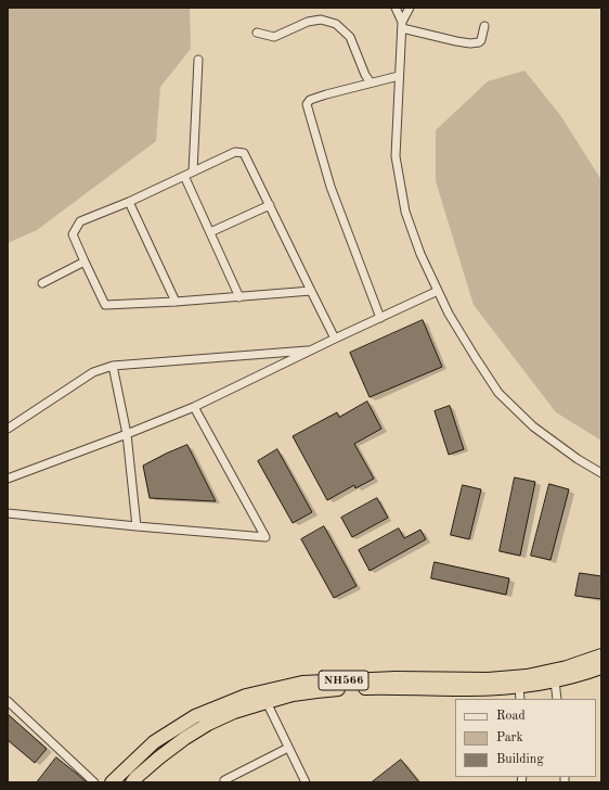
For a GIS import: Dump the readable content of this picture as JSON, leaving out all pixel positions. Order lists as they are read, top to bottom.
{
  "streets": {
    "highway": ["NH566"]
  },
  "legend": ["Road", "Park", "Building"]
}
